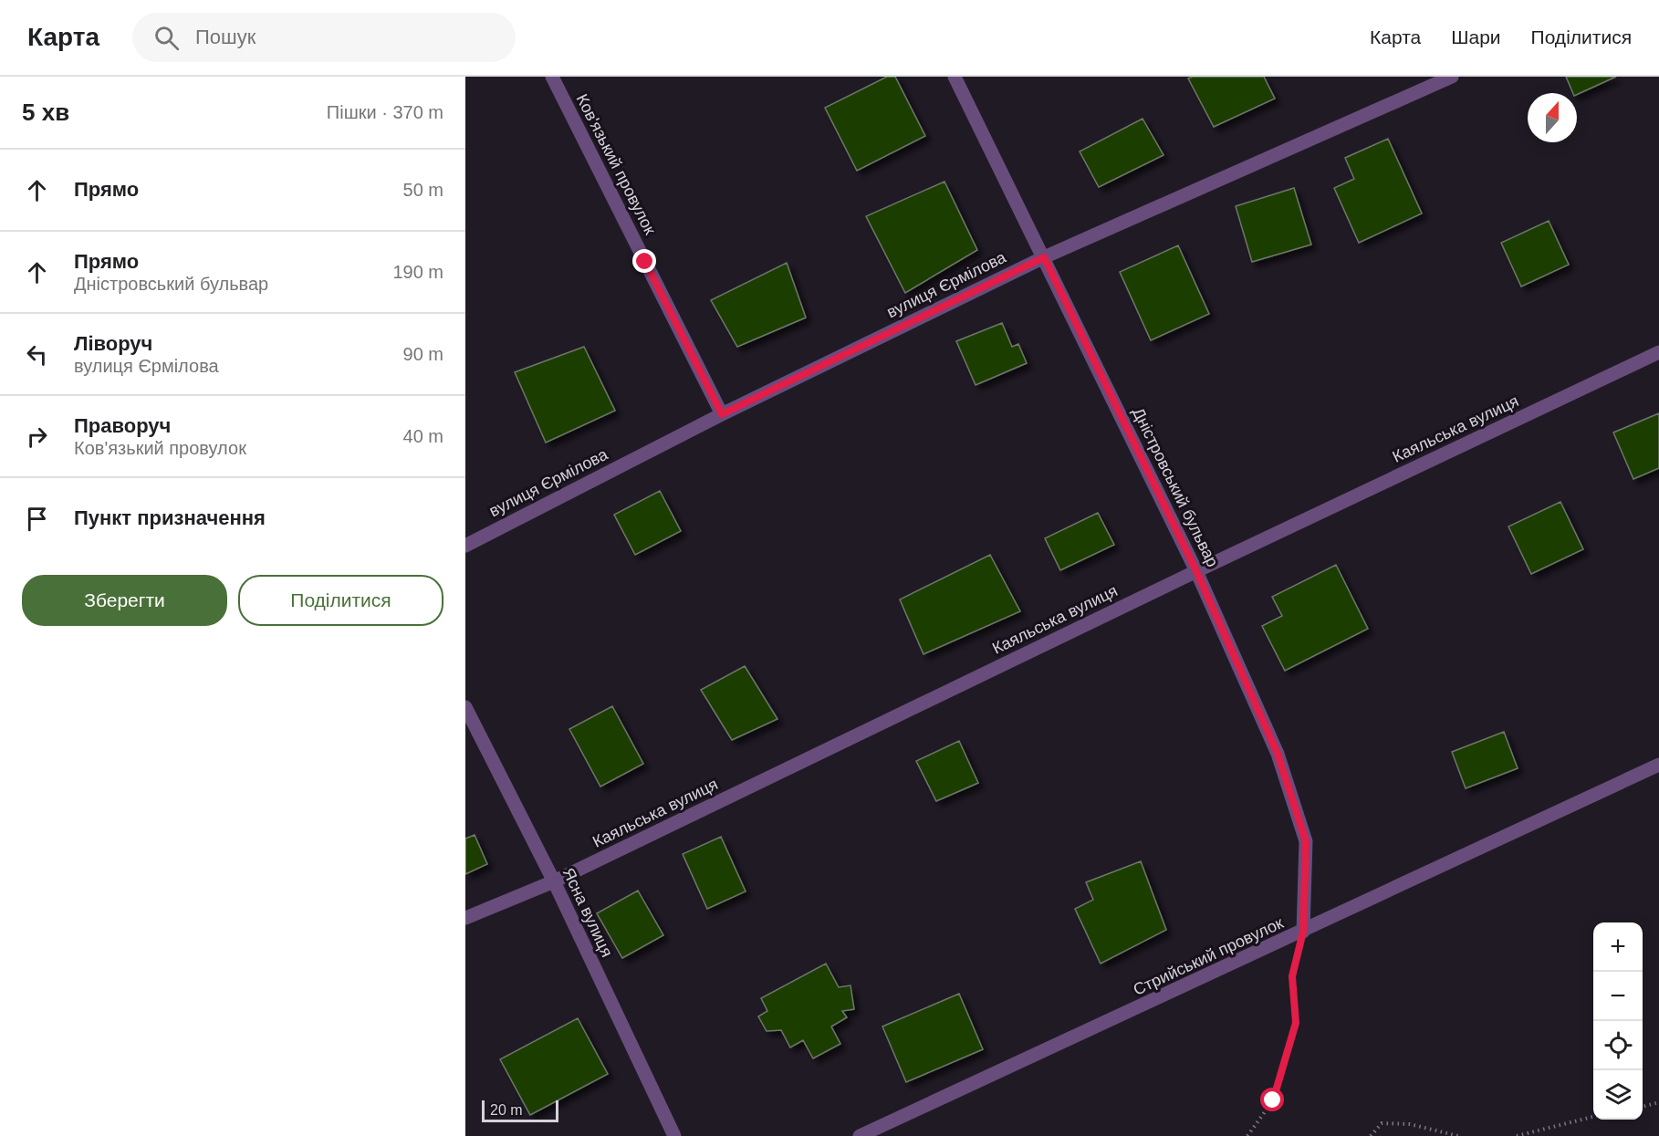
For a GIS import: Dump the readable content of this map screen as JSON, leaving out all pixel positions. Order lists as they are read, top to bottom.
{
  "streets": {
    "street": [
      "Ков'язький провулок",
      "вулиця Єрмілова",
      "Каяльська вулиця",
      "Дністровський бульвар",
      "Ясна вулиця",
      "Стрийський провулок"
    ]
  },
  "crossings": [
    ["Ков'язький провулок", "вулиця Єрмілова"],
    ["вулиця Єрмілова", "Дністровський бульвар"],
    ["Каяльська вулиця", "Дністровський бульвар"],
    ["Каяльська вулиця", "Ясна вулиця"],
    ["Дністровський бульвар", "Стрийський провулок"]
  ],
  "scale_bar": "20 m",
  "north": "top",
  "page": {
    "header": "Карта",
    "search": "Пошук",
    "nav": ["Карта", "Шари", "Поділитися"],
    "heading": ["5 хв", "Пішки · 370 m"],
    "list": [
      ["Прямо", "50 m"],
      ["Прямо", "Дністровський бульвар", "190 m"],
      ["Ліворуч", "вулиця Єрмілова", "90 m"],
      ["Праворуч", "Ков'язький провулок", "40 m"],
      "Пункт призначення"
    ],
    "buttons": ["Зберегти", "Поділитися"],
    "map_buttons": ["+", "−"],
    "scale": "20 m"
  }
}
